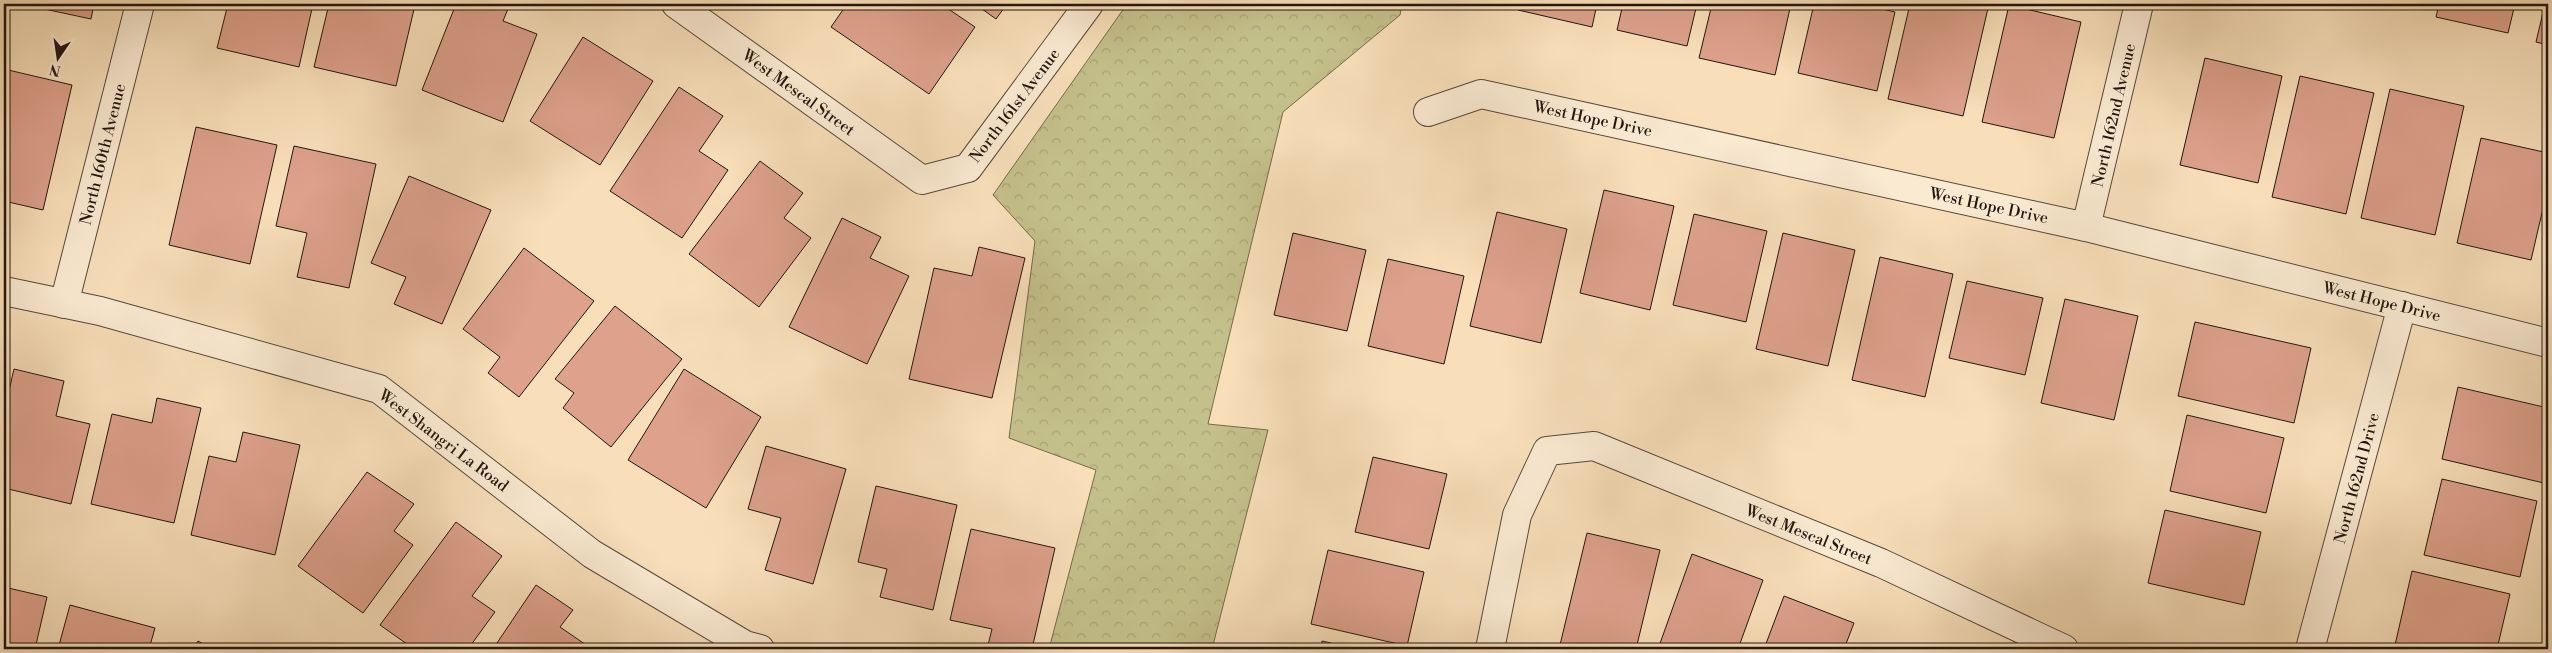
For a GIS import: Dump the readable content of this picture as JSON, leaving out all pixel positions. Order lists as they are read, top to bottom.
{
  "streets": {
    "street": [
      "West Mescal Street",
      "North 161st Avenue",
      "North 162nd Avenue",
      "West Hope Drive",
      "North 160th Avenue",
      "West Shangri La Road",
      "North 162nd Drive"
    ]
  },
  "crossings": [
    ["West Mescal Street", "North 161st Avenue"],
    ["North 162nd Avenue", "West Hope Drive"],
    ["West Hope Drive", "North 162nd Drive"],
    ["North 160th Avenue", "West Shangri La Road"]
  ],
  "north": "bottom"
}
